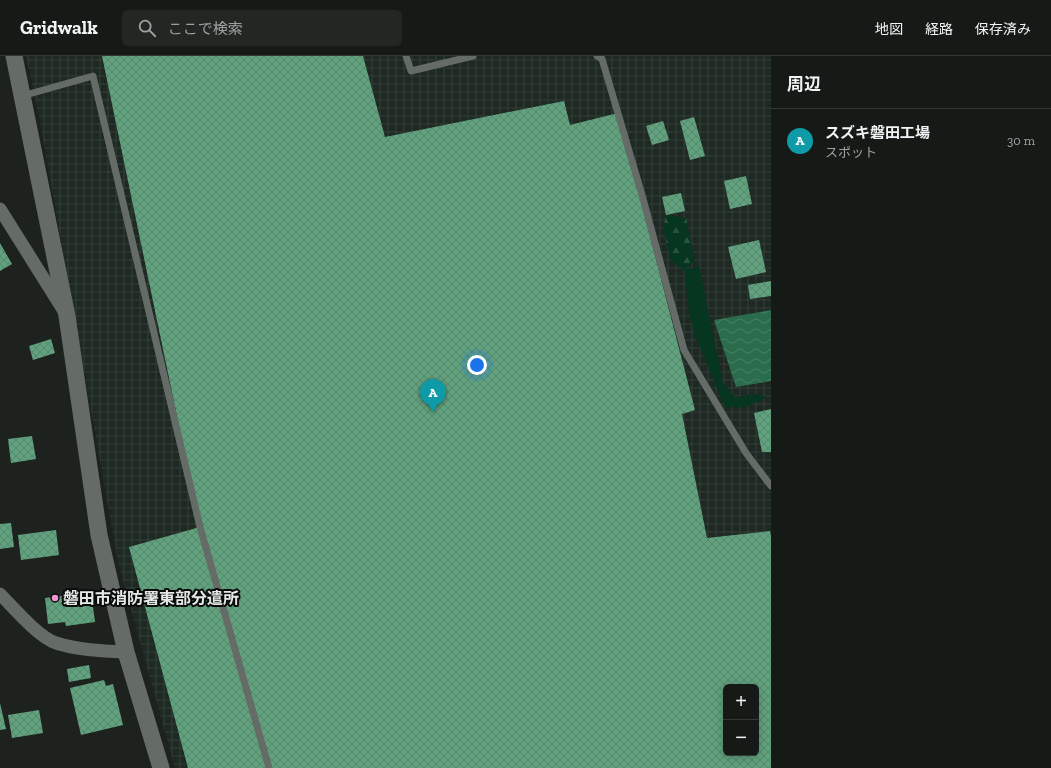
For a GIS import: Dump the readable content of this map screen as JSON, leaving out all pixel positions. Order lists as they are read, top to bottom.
{
  "places": ["磐田市消防署東部分遣所"],
  "page": {
    "header": "Gridwalk",
    "search": "ここで検索",
    "nav": ["地図", "経路", "保存済み"],
    "heading": "周辺",
    "list": [
      {
        "mark": "A",
        "name": "スズキ磐田工場",
        "note": "スポット",
        "value": "30 m"
      }
    ],
    "pins": "A",
    "map_buttons": ["+", "−"]
  }
}
